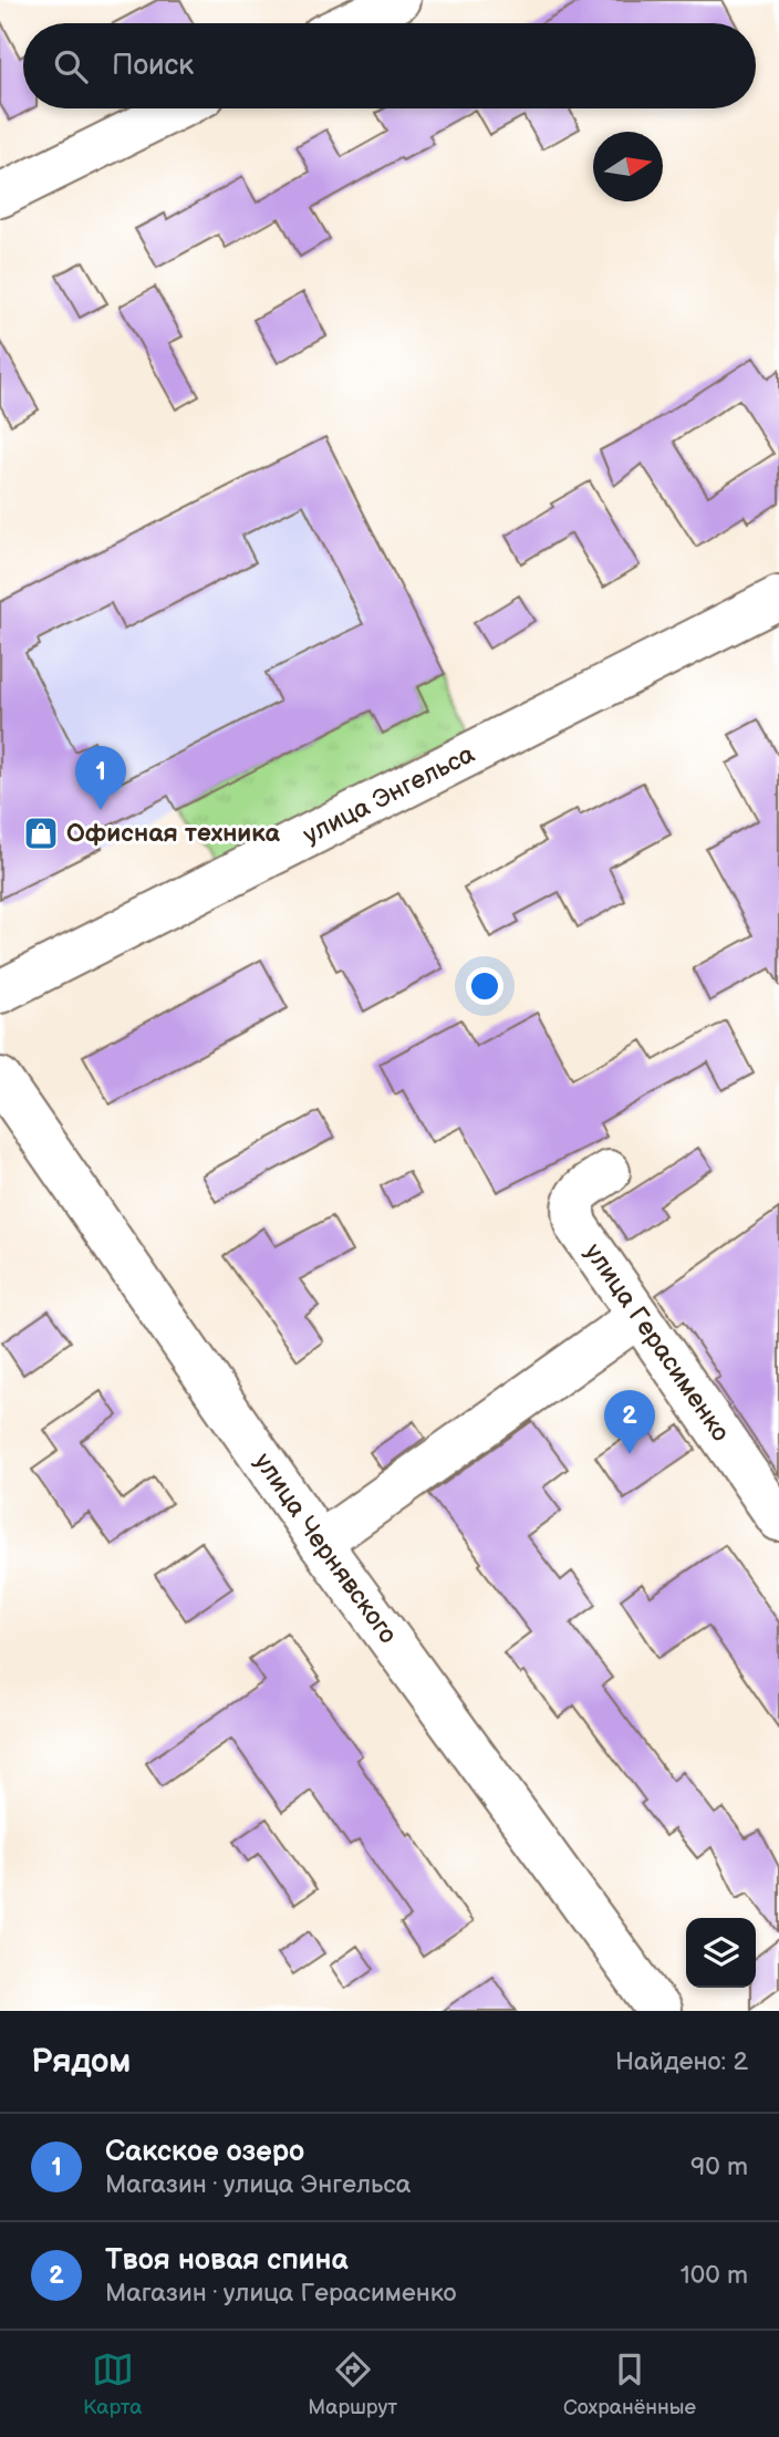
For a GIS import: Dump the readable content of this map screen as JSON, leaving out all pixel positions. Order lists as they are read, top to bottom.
{
  "streets": {
    "street": ["улица Энгельса", "улица Герасименко", "улица Чернявского"]
  },
  "places": {
    "shop": ["Офисная техника"]
  },
  "north": "right",
  "page": {
    "search": "Поиск",
    "pins": ["1", "2"],
    "heading": ["Рядом", "Найдено: 2"],
    "list": [
      {
        "mark": "1",
        "name": "Сакское озеро",
        "note": "Магазин · улица Энгельса",
        "value": "90 m"
      },
      {
        "mark": "2",
        "name": "Твоя новая спина",
        "note": "Магазин · улица Герасименко",
        "value": "100 m"
      }
    ],
    "nav": ["Карта", "Маршрут", "Сохранённые"]
  }
}
